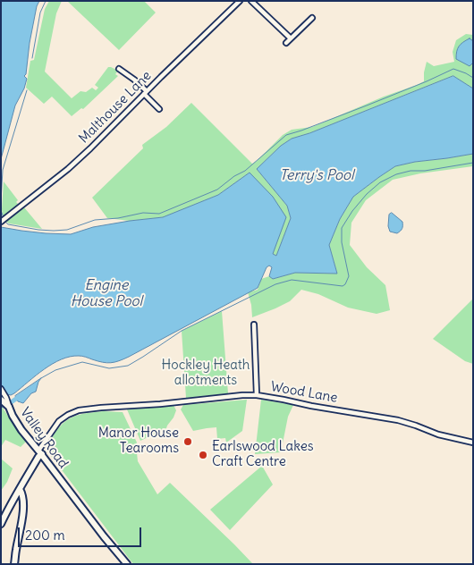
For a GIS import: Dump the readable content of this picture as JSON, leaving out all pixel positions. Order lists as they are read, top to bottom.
{
  "streets": {
    "street": ["Malthouse Lane", "Wood Lane", "Valley Road"]
  },
  "crossings": [
    ["Wood Lane", "Valley Road"]
  ],
  "water": ["Terry's Pool", "Engine House Pool"],
  "parks": ["Hockley Heath allotments"],
  "places": ["Manor House Tearooms", "Earlswood Lakes Craft Centre"],
  "scale_bar": "200 m"
}
